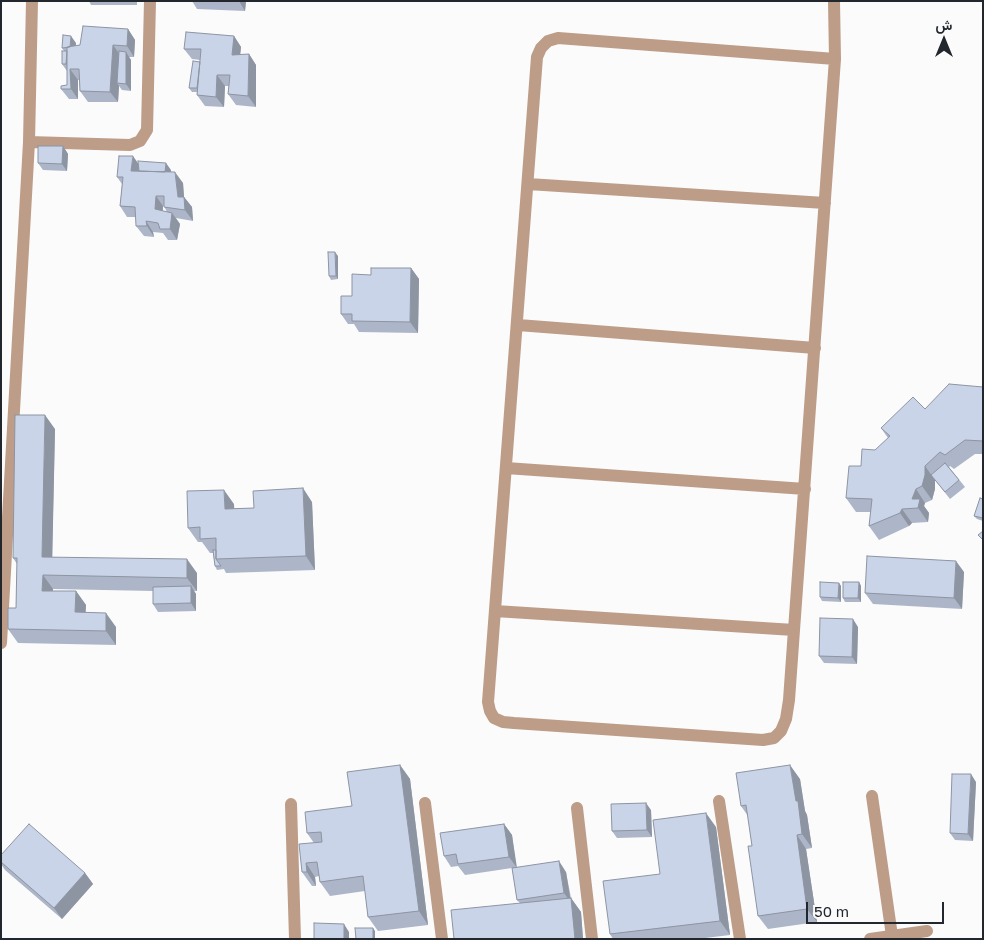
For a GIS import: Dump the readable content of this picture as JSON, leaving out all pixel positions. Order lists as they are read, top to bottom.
{
  "scale_bar": "50 m",
  "north": "top"
}
